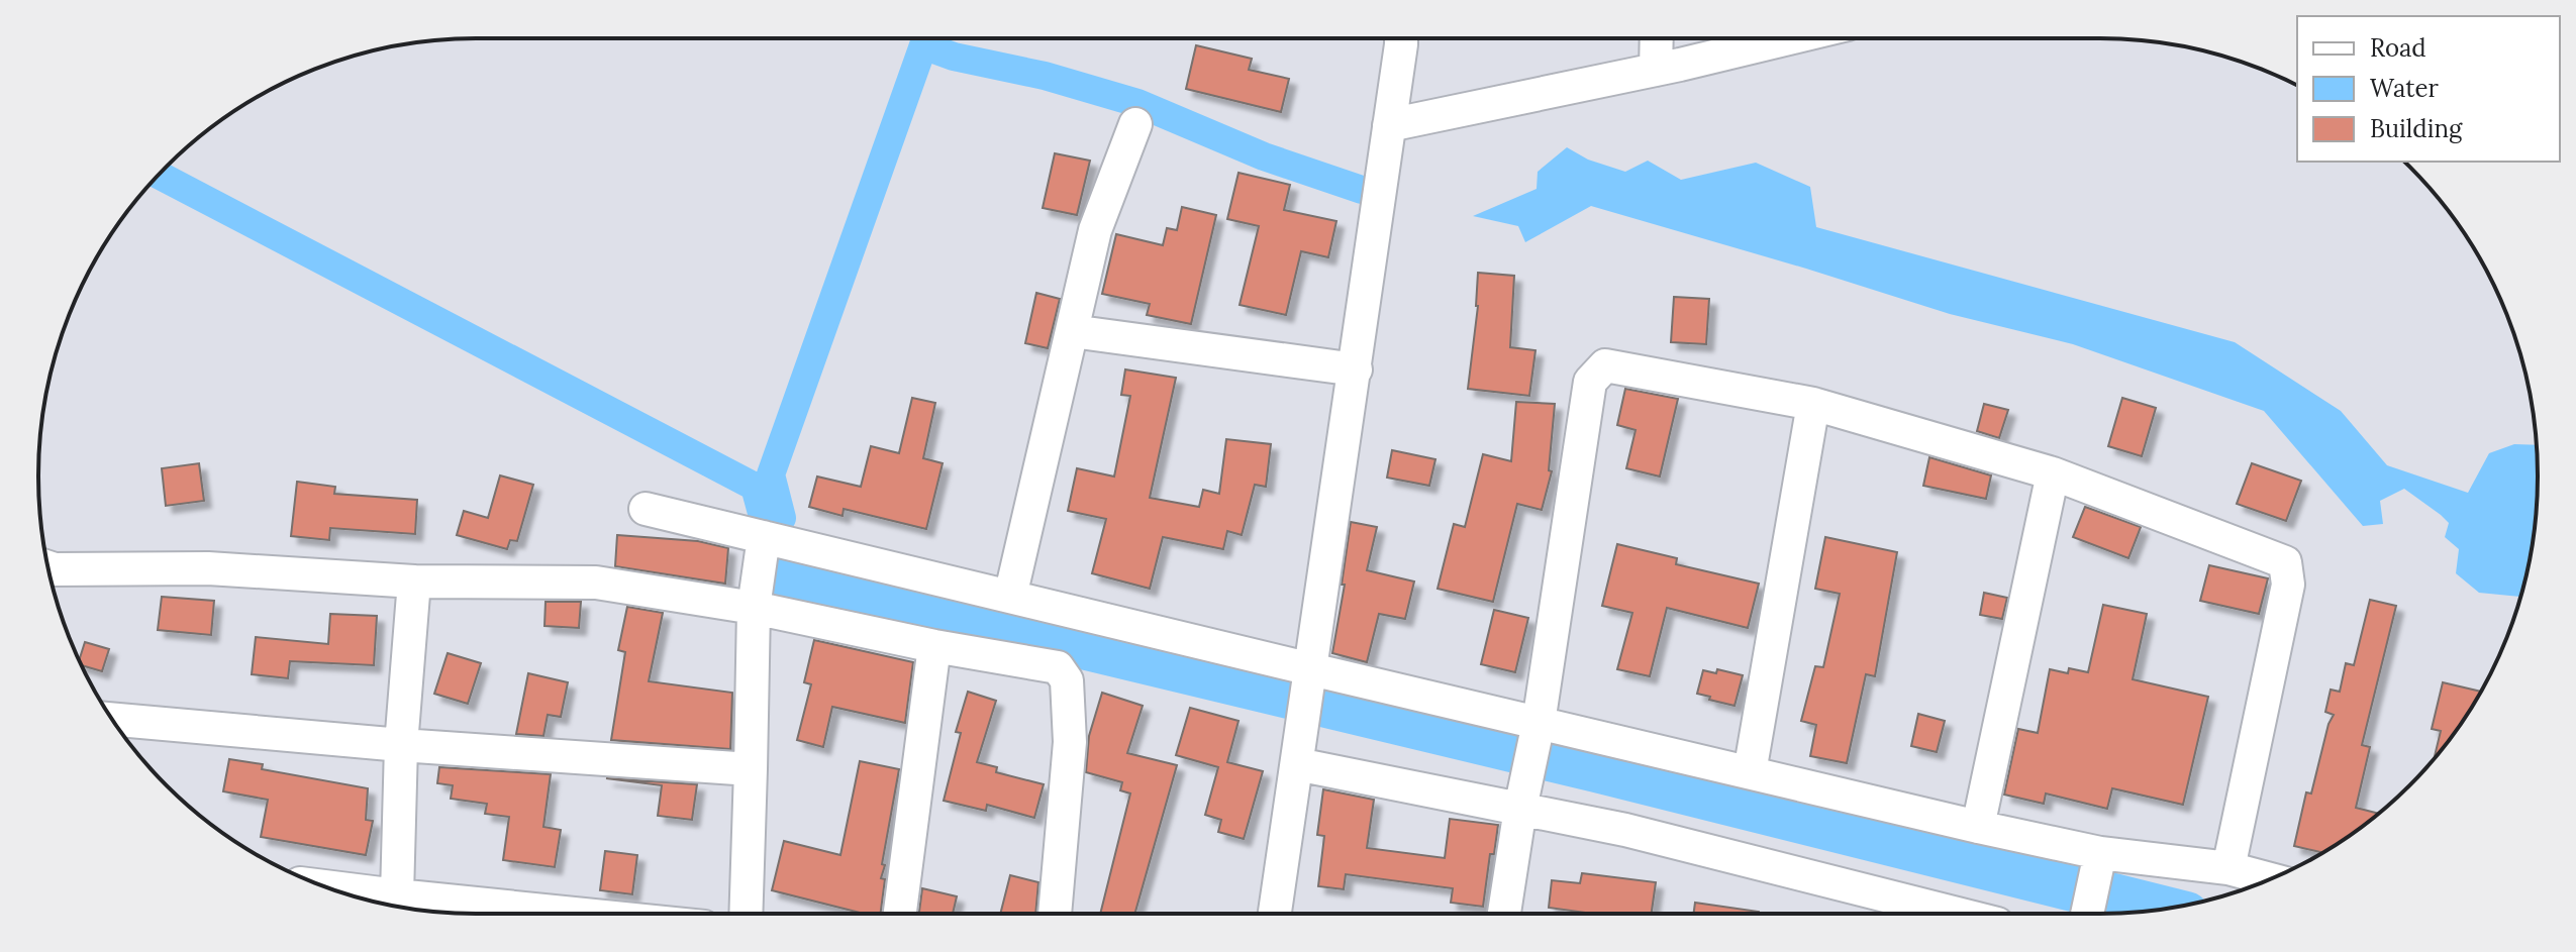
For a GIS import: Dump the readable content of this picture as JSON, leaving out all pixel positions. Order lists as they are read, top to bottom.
{
  "legend": ["Road", "Water", "Building"]
}
